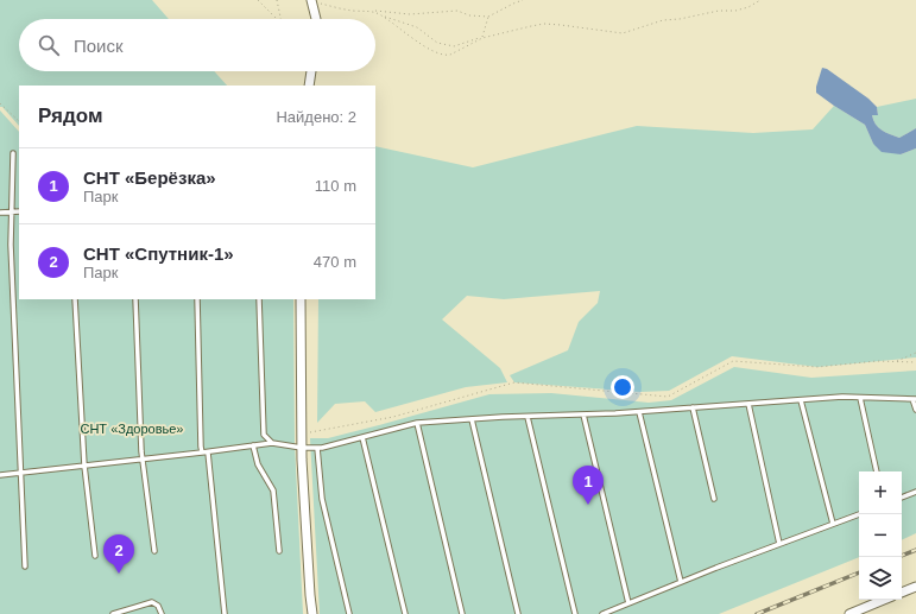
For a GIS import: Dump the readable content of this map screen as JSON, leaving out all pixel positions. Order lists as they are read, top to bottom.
{
  "parks": ["СНТ «Здоровье»"],
  "page": {
    "search": "Поиск",
    "heading": ["Рядом", "Найдено: 2"],
    "list": [
      {
        "mark": "1",
        "name": "СНТ «Берёзка»",
        "note": "Парк",
        "value": "110 m"
      },
      {
        "mark": "2",
        "name": "СНТ «Спутник-1»",
        "note": "Парк",
        "value": "470 m"
      }
    ],
    "pins": ["1", "2"],
    "map_buttons": ["+", "−"]
  }
}
